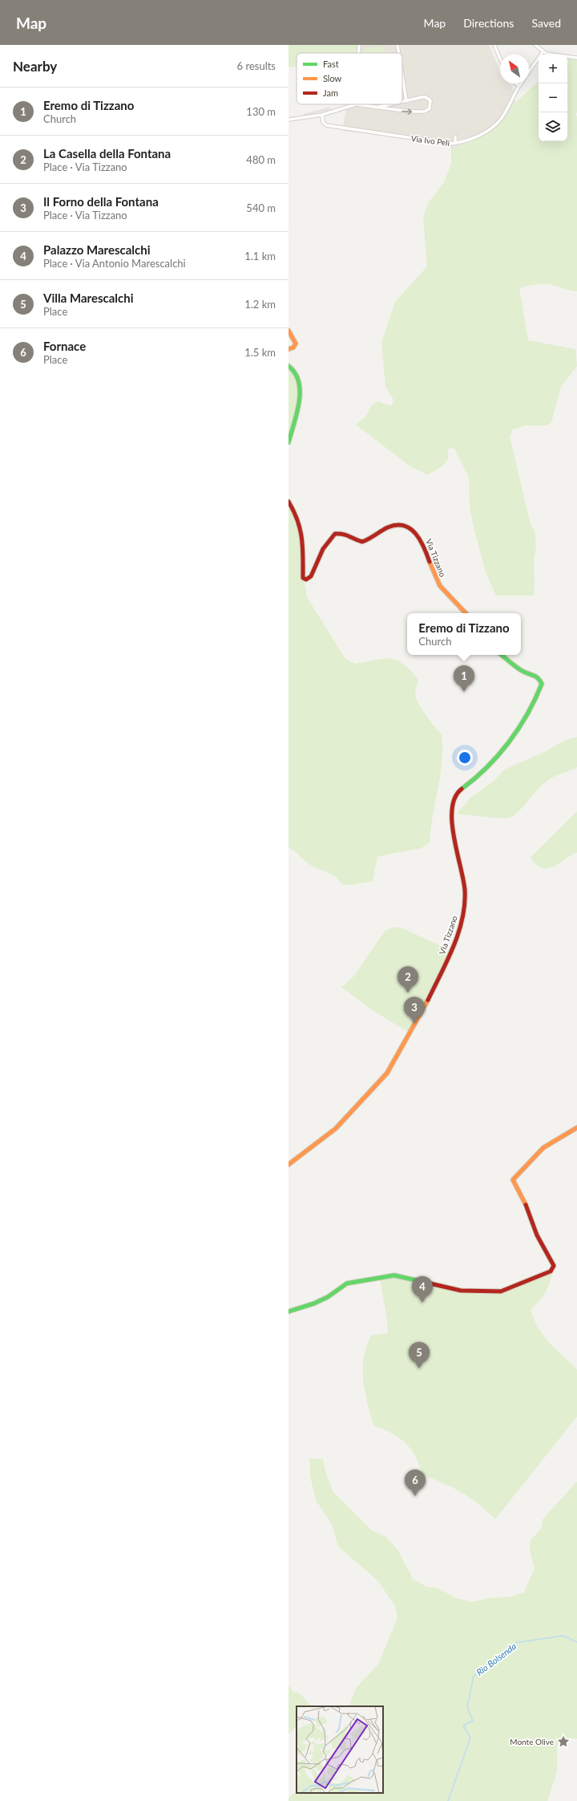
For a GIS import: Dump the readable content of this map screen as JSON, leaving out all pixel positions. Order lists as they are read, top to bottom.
{
  "streets": {
    "street": ["Via Ivo Peli", "Via Tizzano"]
  },
  "water": ["Rio Bolsenda"],
  "places": {
    "place": ["Monte Olive"]
  },
  "legend": ["Fast", "Slow", "Jam"],
  "north": "top left",
  "page": {
    "header": "Map",
    "nav": ["Map", "Directions", "Saved"],
    "heading": ["Nearby", "6 results"],
    "map_buttons": ["+", "−"],
    "list": [
      {
        "mark": "1",
        "name": "Eremo di Tizzano",
        "note": "Church",
        "value": "130 m"
      },
      {
        "mark": "2",
        "name": "La Casella della Fontana",
        "note": "Place · Via Tizzano",
        "value": "480 m"
      },
      {
        "mark": "3",
        "name": "Il Forno della Fontana",
        "note": "Place · Via Tizzano",
        "value": "540 m"
      },
      {
        "mark": "4",
        "name": "Palazzo Marescalchi",
        "note": "Place · Via Antonio Marescalchi",
        "value": "1.1 km"
      },
      {
        "mark": "5",
        "name": "Villa Marescalchi",
        "note": "Place",
        "value": "1.2 km"
      },
      {
        "mark": "6",
        "name": "Fornace",
        "note": "Place",
        "value": "1.5 km"
      }
    ],
    "popup": ["Eremo di Tizzano", "Church"],
    "pins": [
      "1",
      "2",
      "3",
      "4",
      "5",
      "6"
    ]
  }
}
